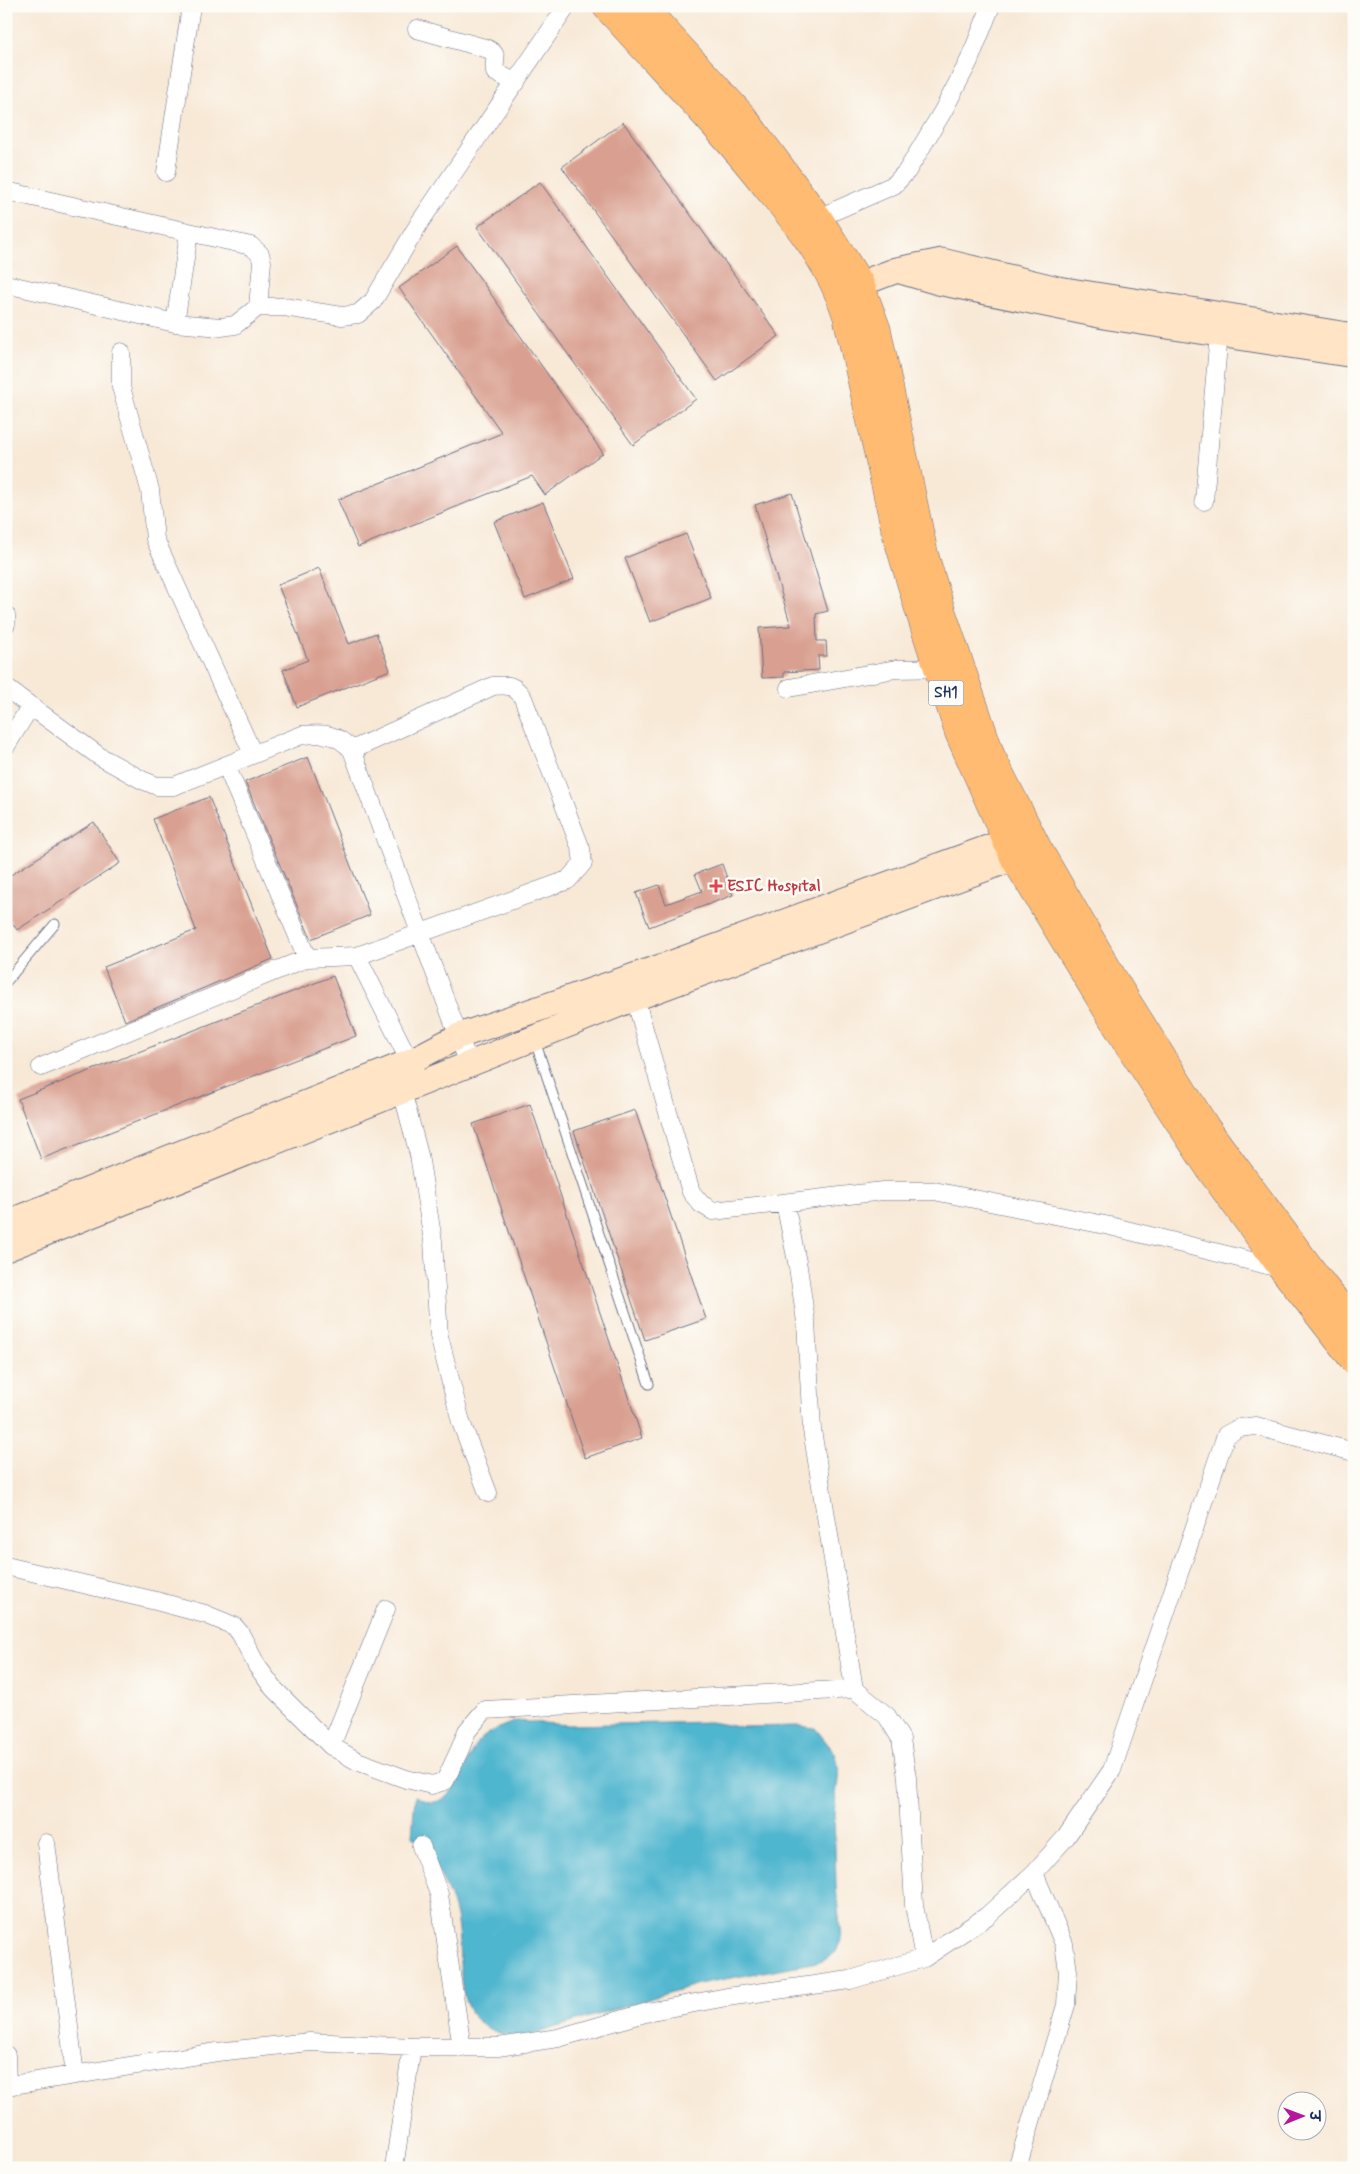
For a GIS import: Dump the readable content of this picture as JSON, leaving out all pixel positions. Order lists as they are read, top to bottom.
{
  "streets": {
    "main road": ["SH1"]
  },
  "places": {
    "health": ["ESIC Hospital"]
  },
  "north": "right"
}
